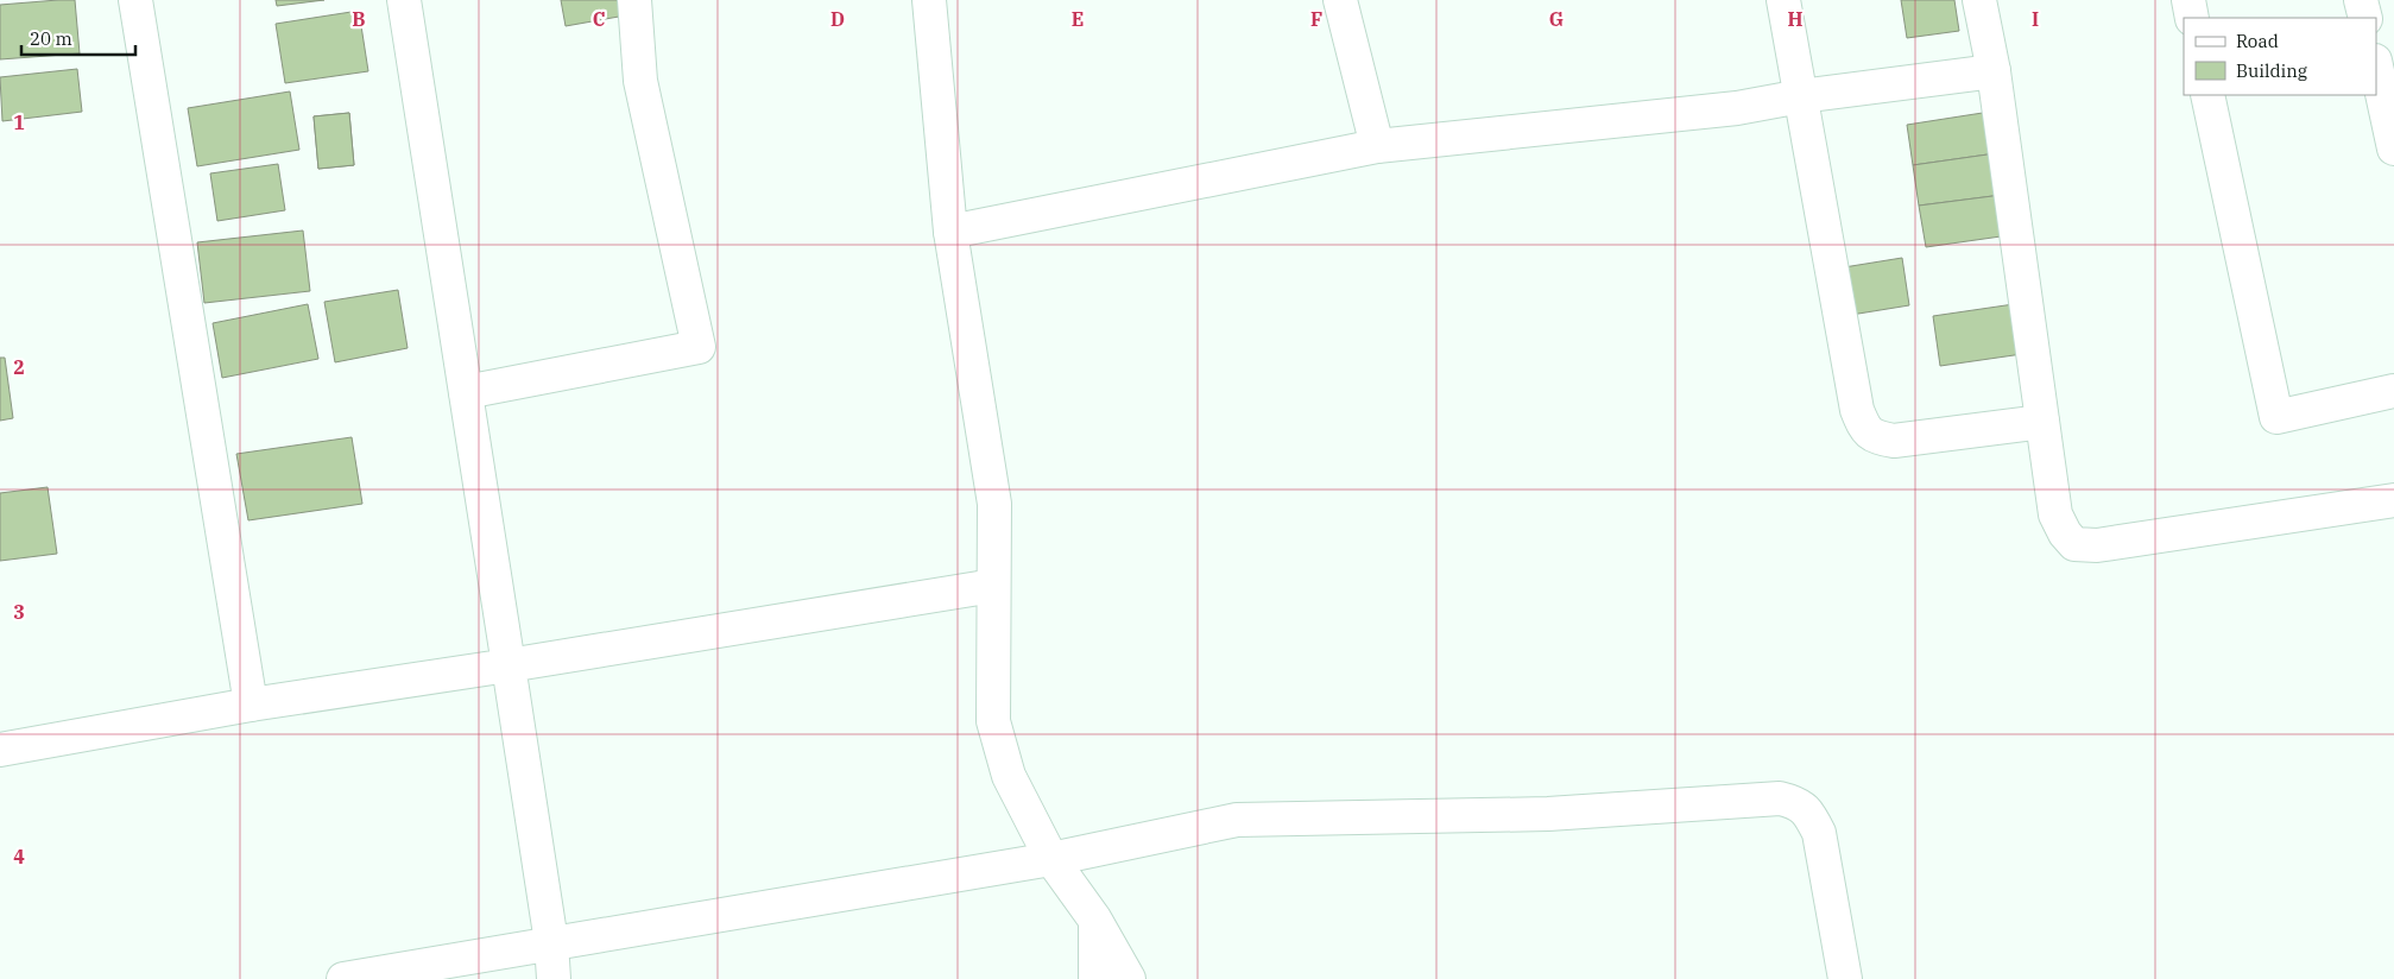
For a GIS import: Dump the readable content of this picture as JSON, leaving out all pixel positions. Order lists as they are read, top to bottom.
{
  "legend": ["Road", "Building"],
  "scale_bar": "20 m",
  "grid": {
    "columns": [
      "B",
      "C",
      "D",
      "E",
      "F",
      "G",
      "H",
      "I"
    ],
    "rows": [
      "1",
      "2",
      "3",
      "4"
    ]
  }
}
